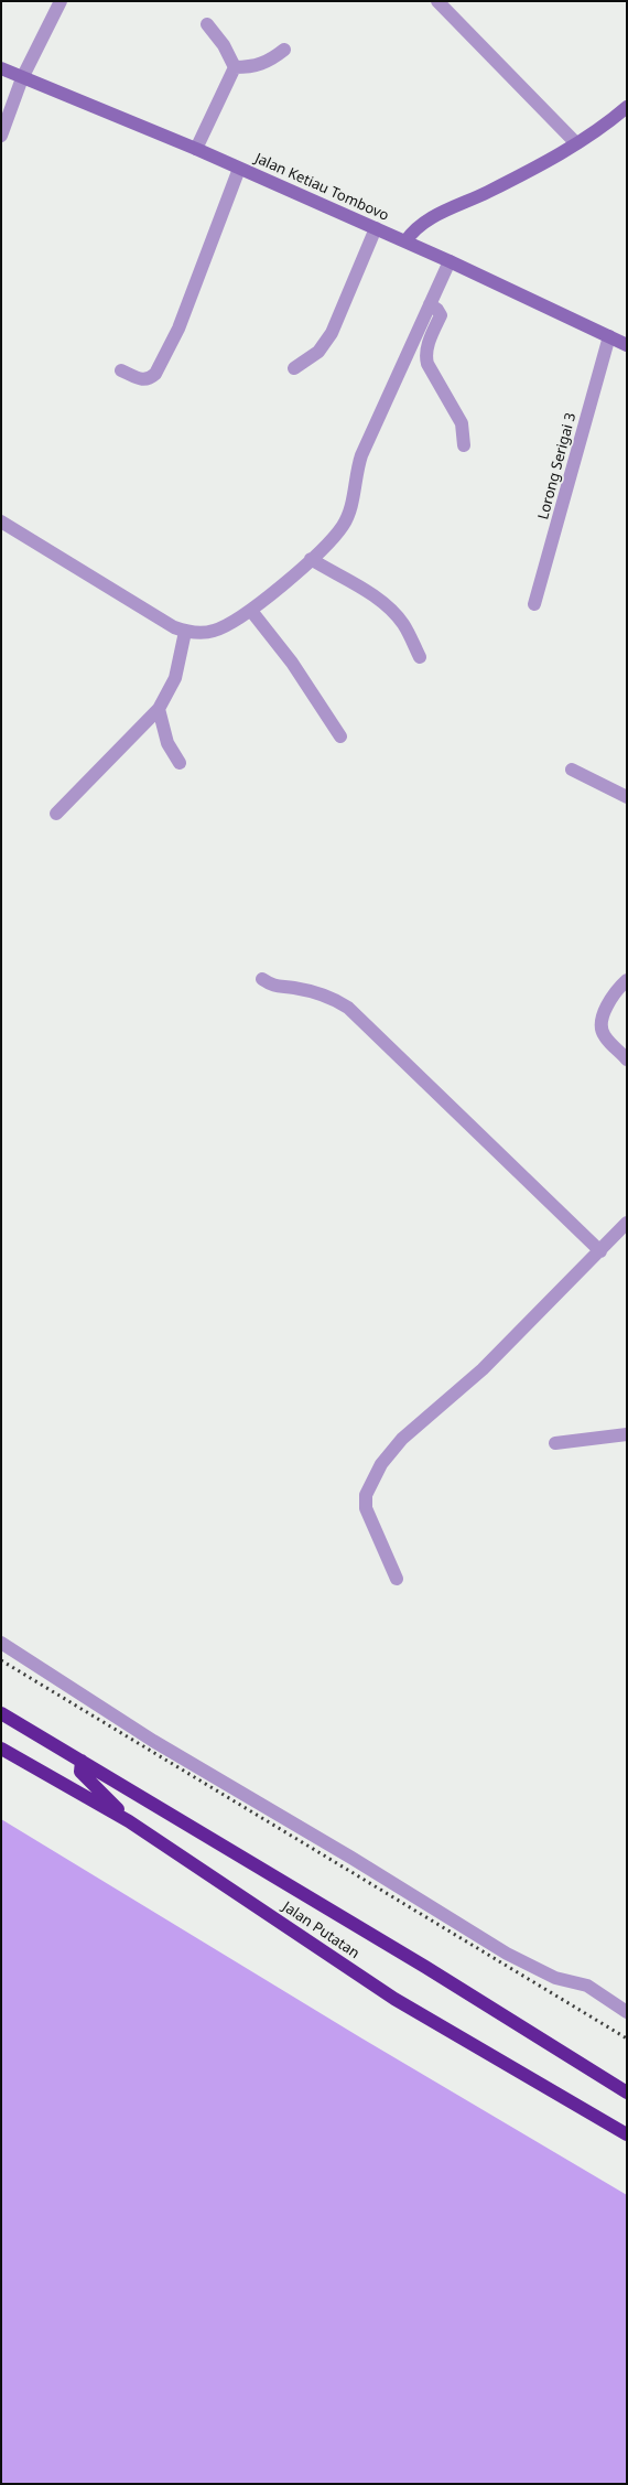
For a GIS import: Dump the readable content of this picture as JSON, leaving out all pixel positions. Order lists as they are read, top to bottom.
{
  "streets": {
    "highway": ["Jalan Putatan"],
    "street": ["Jalan Ketiau Tombovo", "Lorong Serigai 3"]
  },
  "crossings": [
    ["Jalan Ketiau Tombovo", "Lorong Serigai 3"]
  ]
}
